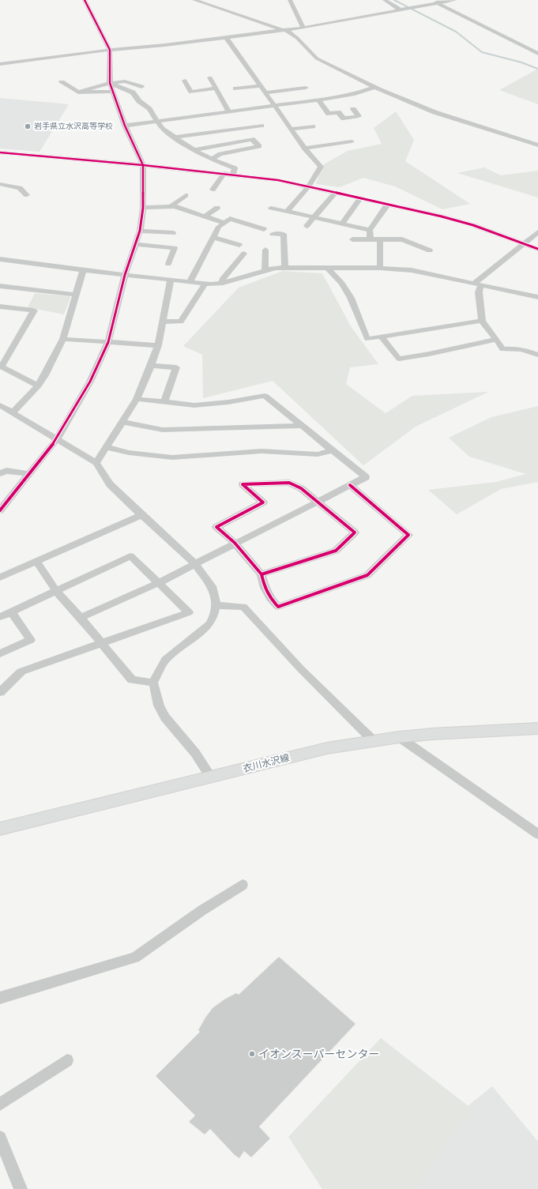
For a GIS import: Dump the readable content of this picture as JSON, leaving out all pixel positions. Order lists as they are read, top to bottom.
{
  "streets": {
    "main road": ["衣川水沢線"]
  },
  "places": ["岩手県立水沢高等学校", "イオンスーパーセンター"]
}
